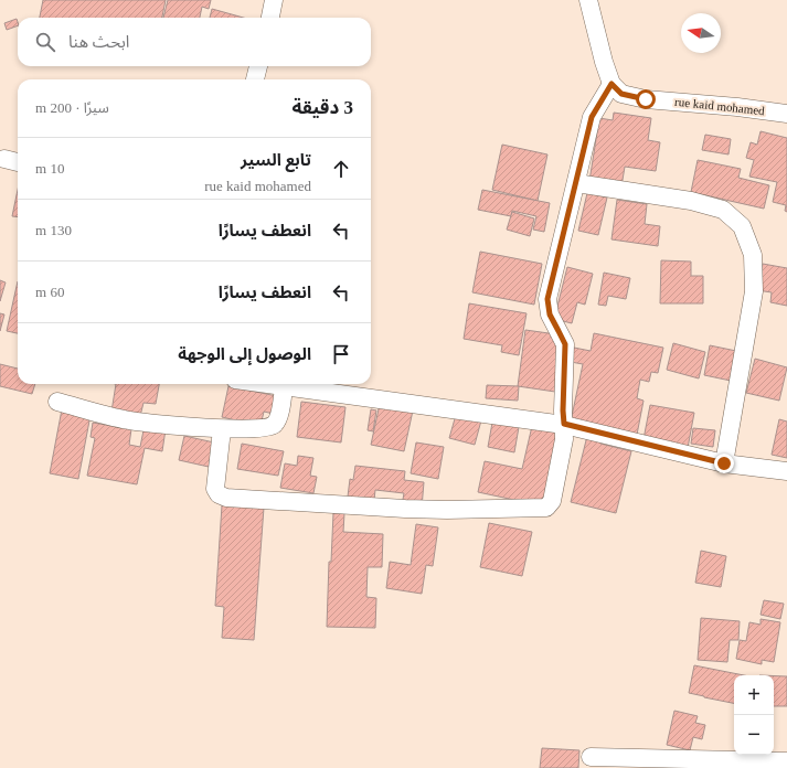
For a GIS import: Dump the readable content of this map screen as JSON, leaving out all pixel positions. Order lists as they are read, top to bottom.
{
  "streets": {
    "street": ["rue kaid mohamed"]
  },
  "north": "left",
  "page": {
    "search": "ابحث هنا",
    "heading": ["3 دقيقة", "سيرًا · 200 m"],
    "list": [
      ["تابع السير", "rue kaid mohamed", "10 m"],
      ["انعطف يسارًا", "130 m"],
      ["انعطف يسارًا", "60 m"],
      "الوصول إلى الوجهة"
    ],
    "map_buttons": ["+", "−"]
  }
}
